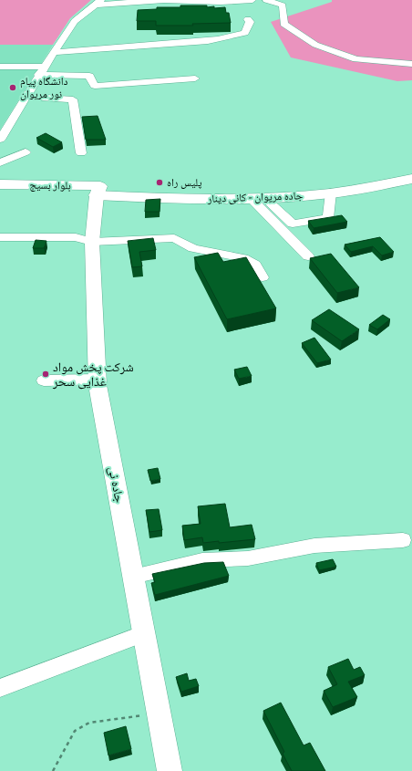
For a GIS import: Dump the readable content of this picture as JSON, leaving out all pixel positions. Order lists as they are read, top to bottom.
{
  "streets": {
    "highway": ["جاده مریوان - کانی دینار"],
    "main road": ["بلوار بسیج", "جاده نی"]
  },
  "crossings": [
    ["بلوار بسیج", "جاده مریوان - کانی دینار"],
    ["بلوار بسیج", "جاده نی"],
    ["جاده مریوان - کانی دینار", "جاده نی"]
  ],
  "places": ["دانشگاه پیام نور مریوان", "پلیس راه", "شرکت پخش مواد غذایی سحر"]
}
